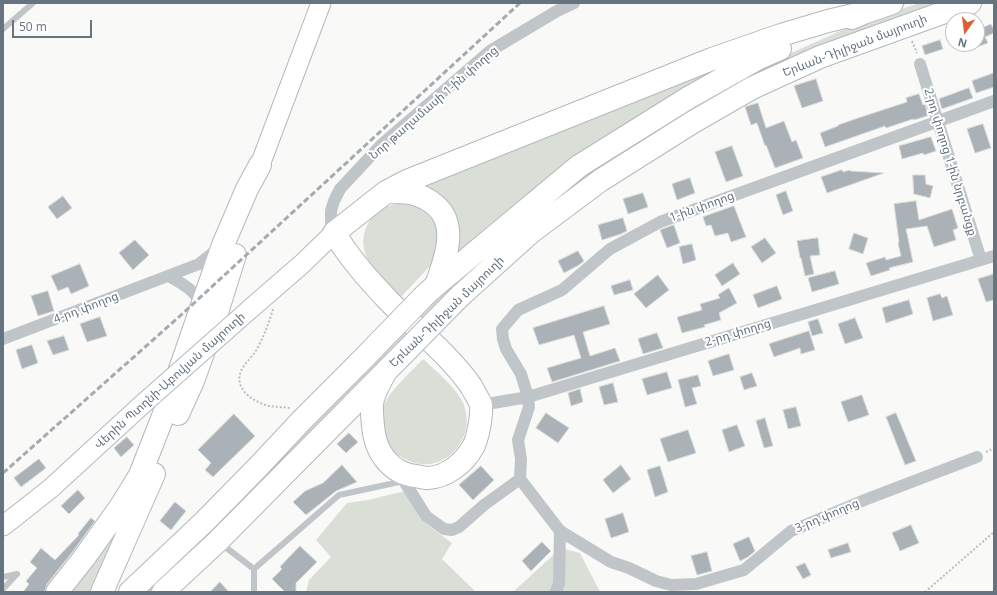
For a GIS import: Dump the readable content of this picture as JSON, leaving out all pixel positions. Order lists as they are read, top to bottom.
{
  "streets": {
    "highway": ["Երևան-Դիլիջան մայրուղի"],
    "main road": ["Վերին Պտղնի-Աբովյան մայրուղի"],
    "street": [
      "Նոր թաղամասի 1-ին փողոց",
      "2-րդ փողոց 1-ին նրբանցք",
      "1-ին փողոց",
      "4-րդ փողոց",
      "2-րդ փողոց",
      "3-րդ փողոց"
    ]
  },
  "crossings": [
    ["Նոր թաղամասի 1-ին փողոց", "Վերին Պտղնի-Աբովյան մայրուղի"],
    ["2-րդ փողոց 1-ին նրբանցք", "1-ին փողոց"],
    ["2-րդ փողոց 1-ին նրբանցք", "2-րդ փողոց"],
    ["1-ին փողոց", "2-րդ փողոց"]
  ],
  "scale_bar": "50 m",
  "north": "bottom"
}
